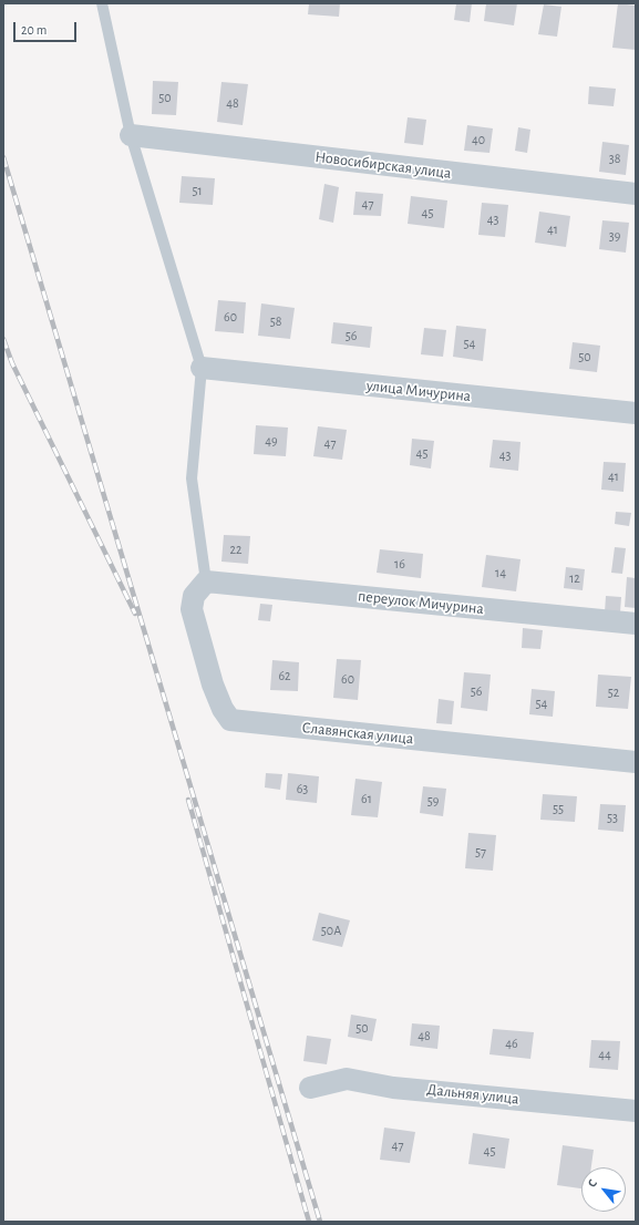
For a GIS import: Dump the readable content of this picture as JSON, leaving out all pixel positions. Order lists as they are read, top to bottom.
{
  "streets": {
    "street": [
      "Новосибирская улица",
      "улица Мичурина",
      "переулок Мичурина",
      "Славянская улица",
      "Дальняя улица"
    ]
  },
  "crossings": [
    ["переулок Мичурина", "Славянская улица"]
  ],
  "house_numbers": [
    "50",
    "48",
    "40",
    "38",
    "51",
    "47",
    "45",
    "43",
    "41",
    "39",
    "60",
    "58",
    "56",
    "54",
    "50",
    "49",
    "47",
    "45",
    "43",
    "41",
    "22",
    "16",
    "14",
    "12",
    "62",
    "60",
    "56",
    "52",
    "54",
    "63",
    "61",
    "59",
    "55",
    "53",
    "57",
    "50А",
    "50",
    "48",
    "46",
    "44",
    "47",
    "45"
  ],
  "scale_bar": "20 m",
  "north": "top left"
}
